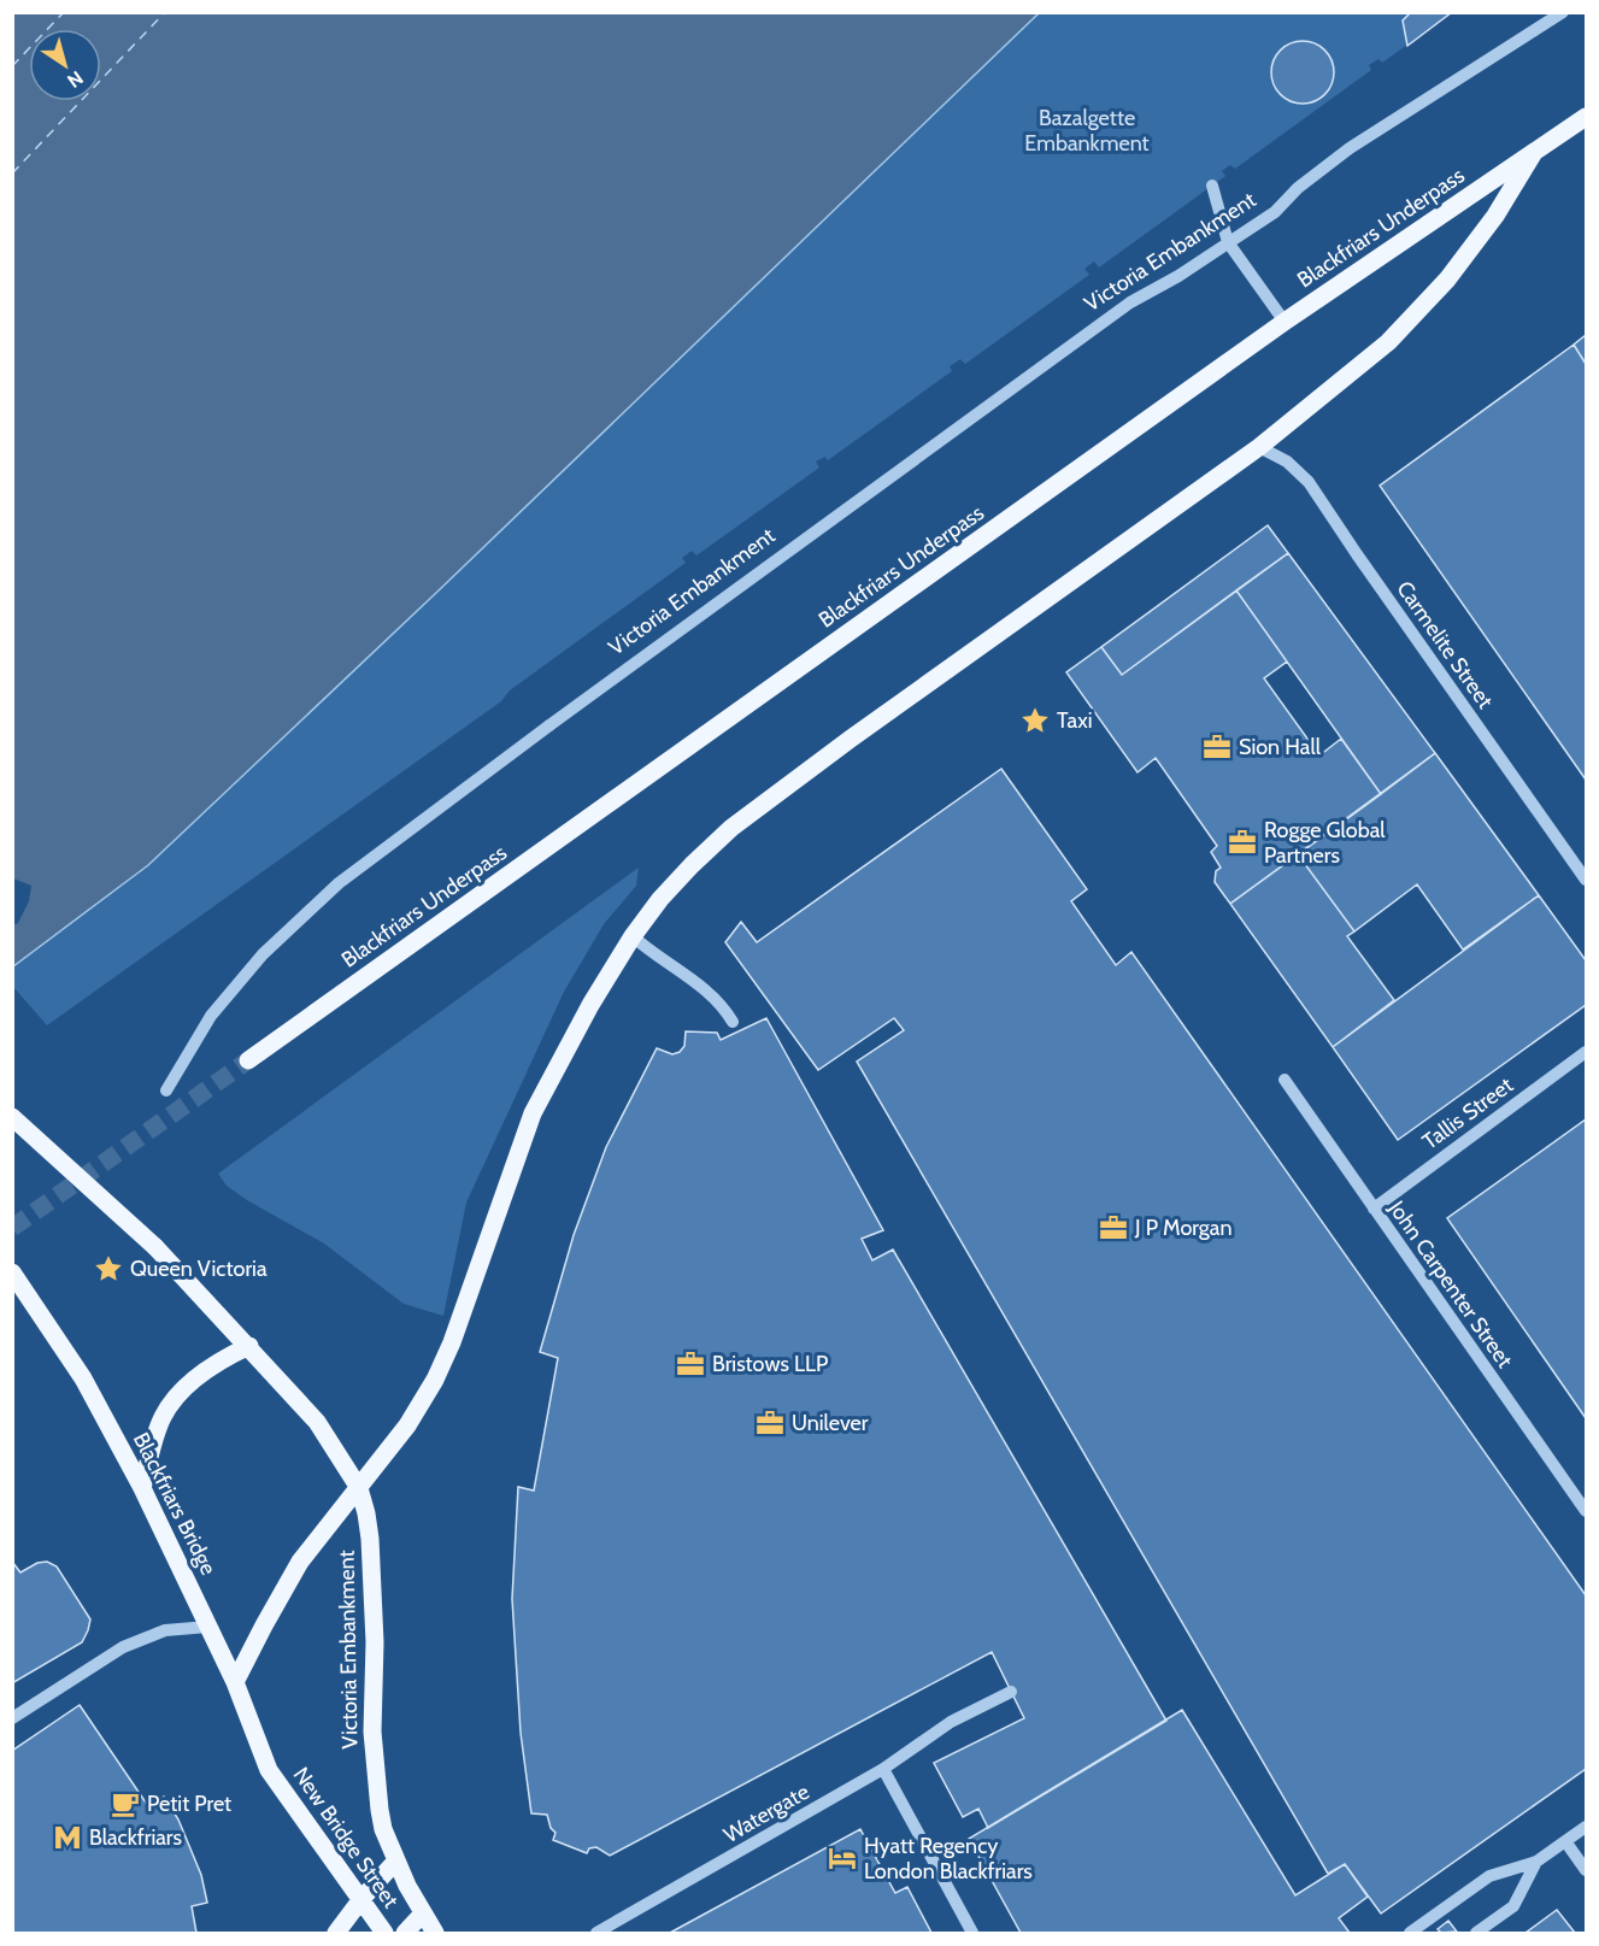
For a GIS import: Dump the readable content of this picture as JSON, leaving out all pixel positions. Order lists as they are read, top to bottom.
{
  "streets": {
    "main road": [
      "Blackfriars Underpass",
      "Victoria Embankment",
      "Blackfriars Bridge",
      "New Bridge Street"
    ],
    "street": [
      "Carmelite Street",
      "Tallis Street",
      "John Carpenter Street",
      "Watergate"
    ]
  },
  "crossings": [
    ["Victoria Embankment", "New Bridge Street"],
    ["Tallis Street", "John Carpenter Street"],
    ["Blackfriars Bridge", "New Bridge Street"]
  ],
  "parks": ["Bazalgette Embankment"],
  "places": {
    "place": ["Taxi", "Queen Victoria"],
    "office": [
      "Sion Hall",
      "Rogge Global Partners",
      "J P Morgan",
      "Bristows LLP",
      "Unilever"
    ],
    "cafe": ["Petit Pret"],
    "metro station": ["Blackfriars"],
    "hotel": ["Hyatt Regency London Blackfriars"]
  },
  "north": "bottom right"
}
